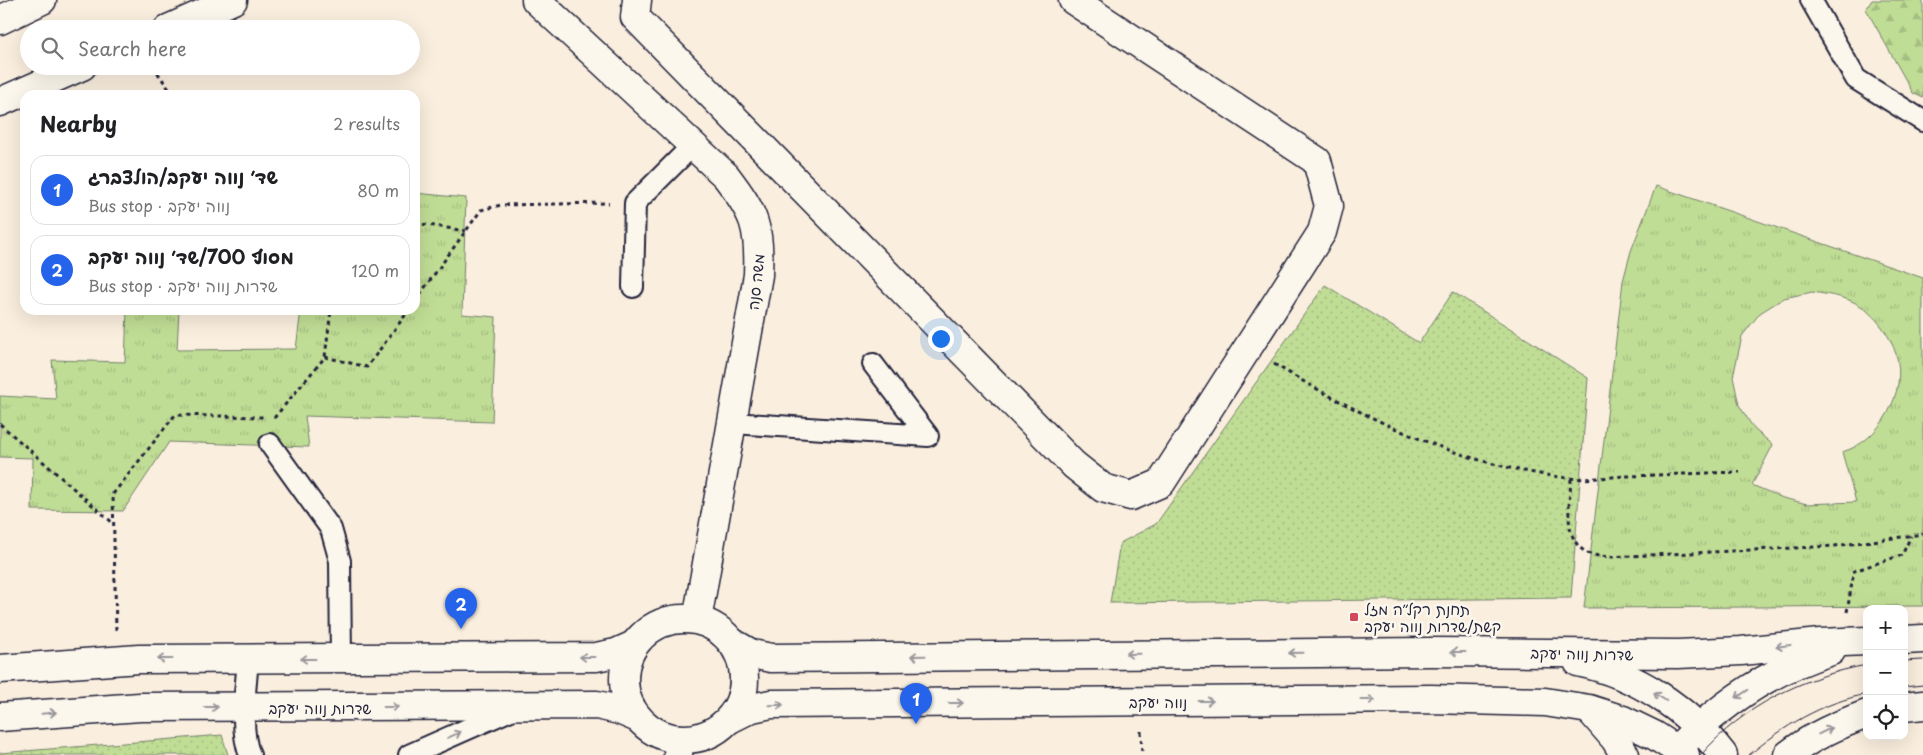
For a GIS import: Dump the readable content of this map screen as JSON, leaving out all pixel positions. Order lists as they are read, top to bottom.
{
  "streets": {
    "street": ["משה סנה", "שדרות נווה יעקב", "נווה יעקב"]
  },
  "crossings": [
    ["משה סנה", "שדרות נווה יעקב"],
    ["משה סנה", "נווה יעקב"],
    ["שדרות נווה יעקב", "נווה יעקב"]
  ],
  "places": {
    "transit": ["תחנת רקל״ה מזל קשת/שדרות נווה יעקב"]
  },
  "page": {
    "search": "Search here",
    "heading": ["Nearby", "2 results"],
    "list": [
      {
        "mark": "1",
        "name": "שד׳ נווה יעקב/הולצברג",
        "note": "Bus stop · נווה יעקב",
        "value": "80 m"
      },
      {
        "mark": "2",
        "name": "מסוף 700/שד׳ נווה יעקב",
        "note": "Bus stop · שדרות נווה יעקב",
        "value": "120 m"
      }
    ],
    "pins": ["2", "1"],
    "map_buttons": ["+", "−"]
  }
}
